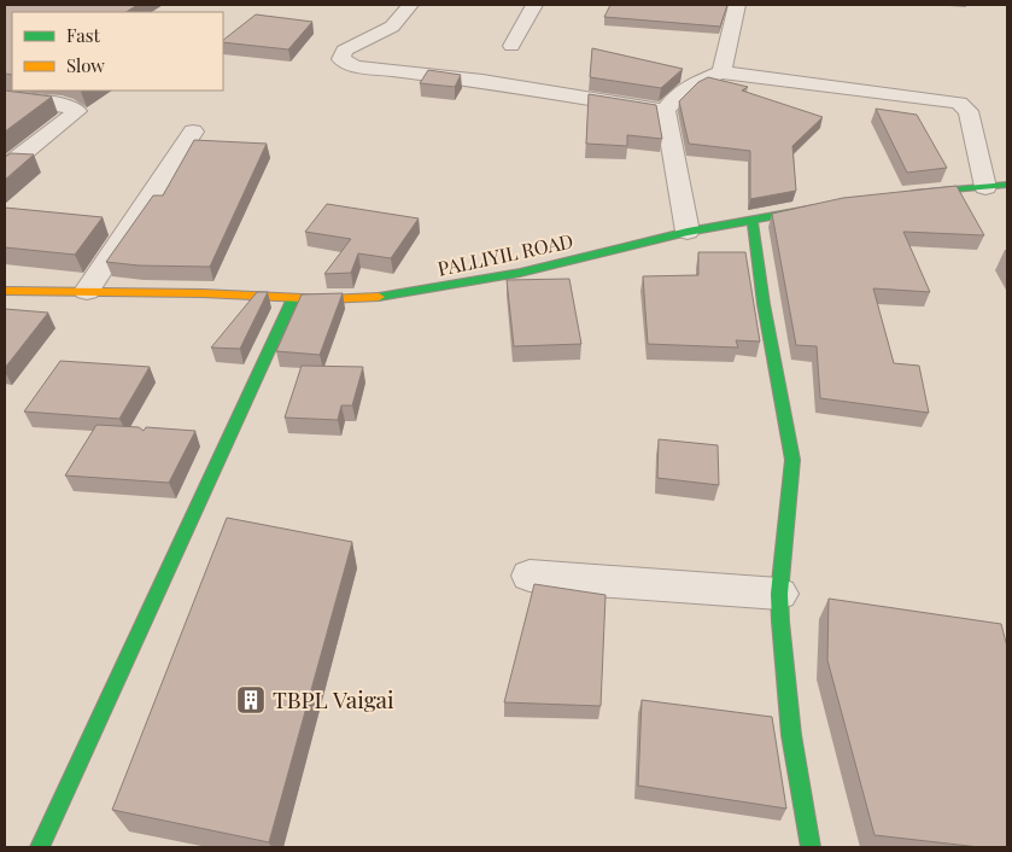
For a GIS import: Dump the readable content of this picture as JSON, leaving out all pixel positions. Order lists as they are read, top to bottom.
{
  "streets": {
    "street": ["PALLIYIL ROAD"]
  },
  "places": {
    "building": ["TBPL Vaigai"]
  },
  "legend": ["Fast", "Slow"]
}
